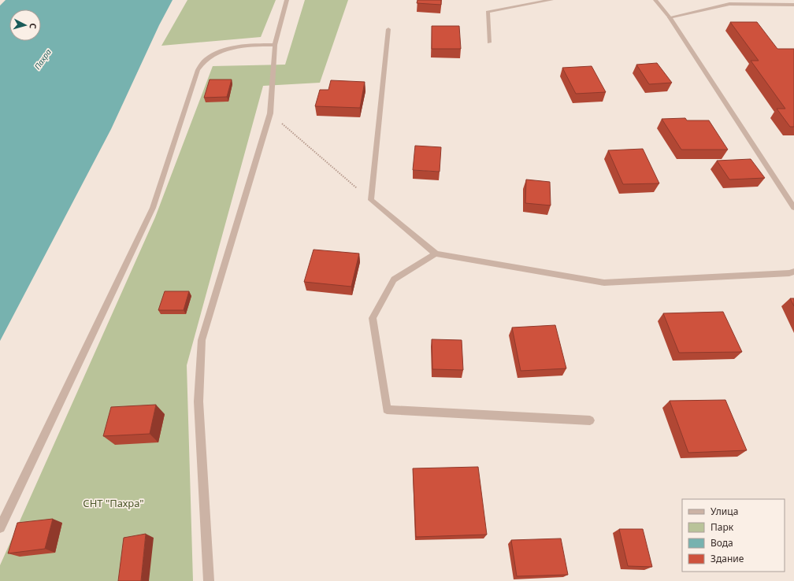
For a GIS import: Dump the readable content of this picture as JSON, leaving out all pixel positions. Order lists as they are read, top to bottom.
{
  "water": ["Пахра"],
  "parks": ["СНТ \"Пахра\""],
  "legend": [
    "Улица",
    "Парк",
    "Вода",
    "Здание"
  ],
  "north": "right"
}
